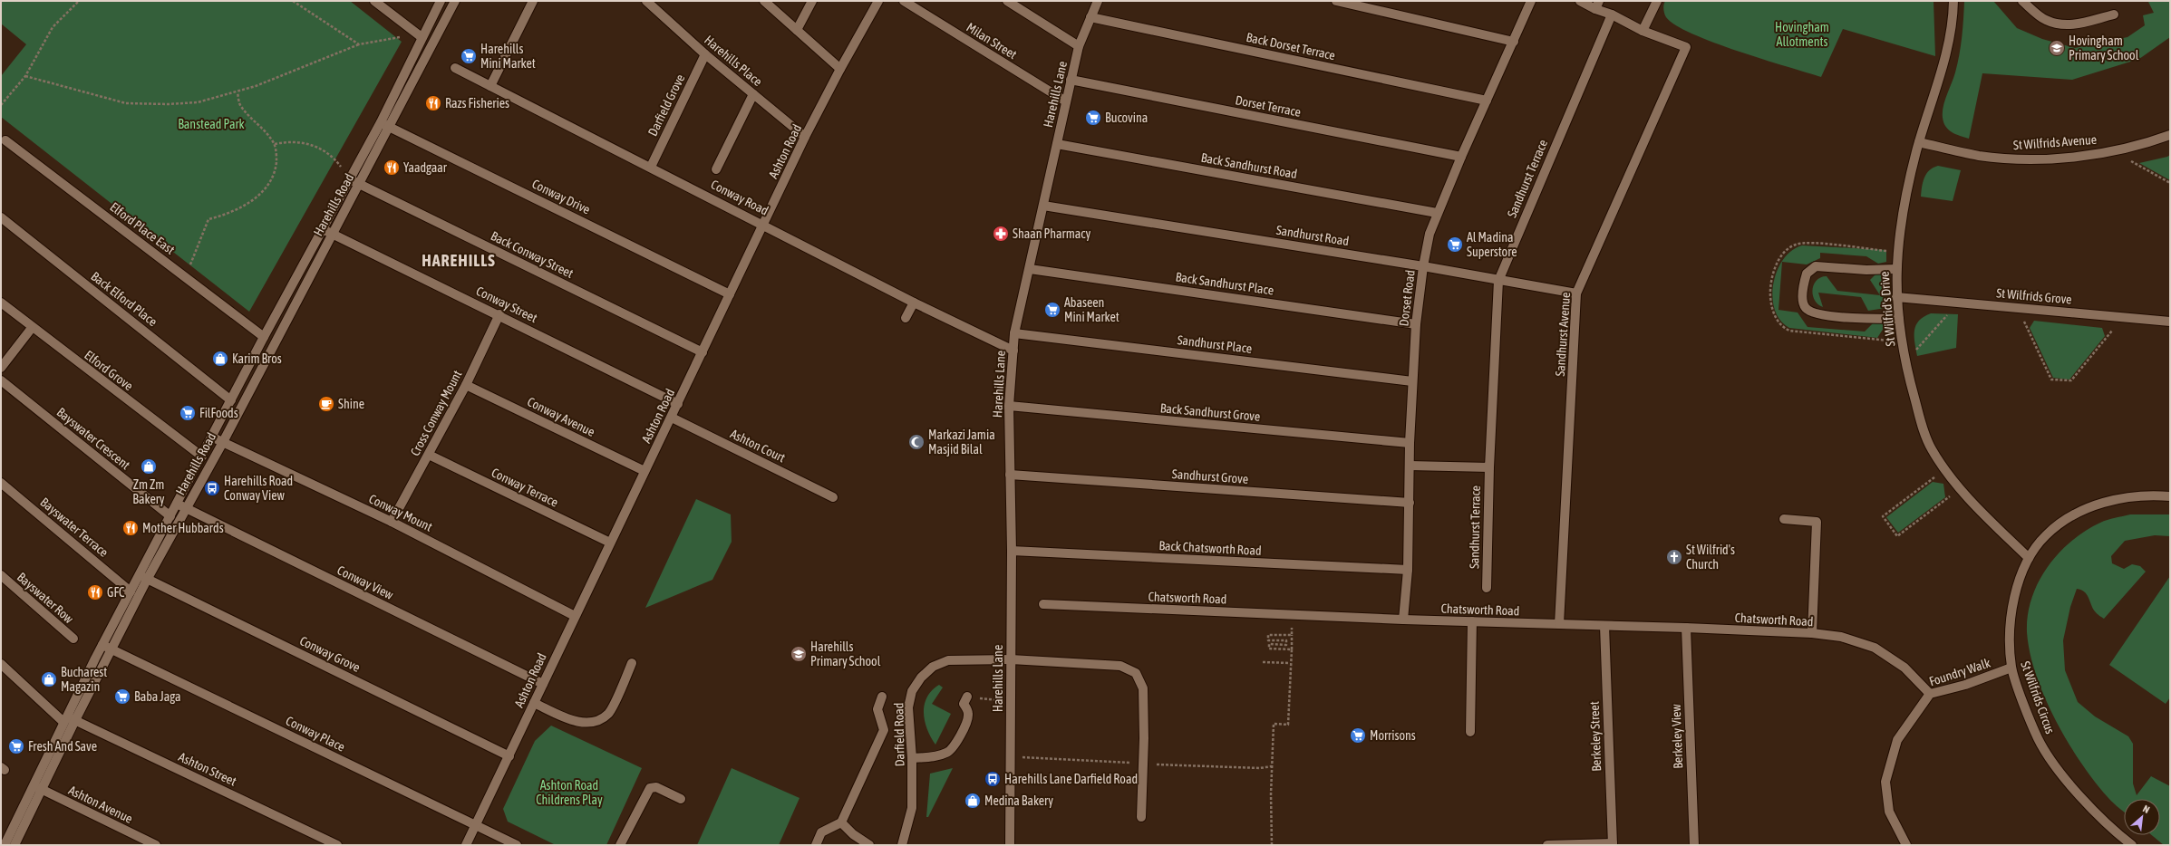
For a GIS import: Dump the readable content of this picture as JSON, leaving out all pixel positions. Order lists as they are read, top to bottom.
{
  "streets": {
    "street": [
      "Milan Street",
      "Back Dorset Terrace",
      "Harehills Place",
      "Harehills Lane",
      "Darfield Grove",
      "Dorset Terrace",
      "St Wilfrids Avenue",
      "Ashton Road",
      "Back Sandhurst Road",
      "Sandhurst Terrace",
      "Conway Drive",
      "Conway Road",
      "Harehills Road",
      "Elford Place East",
      "Sandhurst Road",
      "Back Conway Street",
      "Back Sandhurst Place",
      "St Wilfrids Grove",
      "Dorset Road",
      "Back Elford Place",
      "Conway Street",
      "St Wilfrid's Drive",
      "Sandhurst Avenue",
      "Sandhurst Place",
      "Elford Grove",
      "Back Sandhurst Grove",
      "Cross Conway Mount",
      "Conway Avenue",
      "Bayswater Crescent",
      "Ashton Court",
      "Sandhurst Grove",
      "Conway Terrace",
      "Conway Mount",
      "Bayswater Terrace",
      "Back Chatsworth Road",
      "Conway View",
      "Bayswater Row",
      "Chatsworth Road",
      "Conway Grove",
      "Foundry Walk",
      "St Wilfrids Circus",
      "Conway Place",
      "Darfield Road",
      "Berkeley Street",
      "Berkeley View",
      "Ashton Street",
      "Ashton Avenue"
    ]
  },
  "crossings": [
    ["Milan Street", "Harehills Lane"],
    ["Back Dorset Terrace", "Harehills Lane"],
    ["Back Dorset Terrace", "Dorset Road"],
    ["Harehills Place", "Darfield Grove"],
    ["Harehills Place", "Ashton Road"],
    ["Harehills Lane", "Dorset Terrace"],
    ["Harehills Lane", "Back Sandhurst Road"],
    ["Harehills Lane", "Conway Road"],
    ["Harehills Lane", "Sandhurst Road"],
    ["Harehills Lane", "Back Sandhurst Place"],
    ["Harehills Lane", "Sandhurst Place"],
    ["Harehills Lane", "Back Sandhurst Grove"],
    ["Harehills Lane", "Sandhurst Grove"],
    ["Harehills Lane", "Back Chatsworth Road"],
    ["Harehills Lane", "Darfield Road"],
    ["Darfield Grove", "Conway Road"],
    ["Dorset Terrace", "Dorset Road"],
    ["St Wilfrids Avenue", "St Wilfrid's Drive"],
    ["Ashton Road", "Conway Drive"],
    ["Ashton Road", "Conway Road"],
    ["Ashton Road", "Back Conway Street"],
    ["Ashton Road", "Conway Street"],
    ["Ashton Road", "Conway Avenue"],
    ["Ashton Road", "Ashton Court"],
    ["Ashton Road", "Conway Terrace"],
    ["Ashton Road", "Conway Mount"],
    ["Ashton Road", "Conway View"],
    ["Ashton Road", "Conway Grove"],
    ["Ashton Road", "Conway Place"],
    ["Back Sandhurst Road", "Dorset Road"],
    ["Sandhurst Terrace", "Sandhurst Road"],
    ["Sandhurst Terrace", "Dorset Road"],
    ["Conway Drive", "Harehills Road"],
    ["Harehills Road", "Elford Place East"],
    ["Harehills Road", "Back Conway Street"],
    ["Harehills Road", "Back Elford Place"],
    ["Harehills Road", "Conway Street"],
    ["Harehills Road", "Elford Grove"],
    ["Harehills Road", "Bayswater Crescent"],
    ["Harehills Road", "Conway Mount"],
    ["Harehills Road", "Bayswater Terrace"],
    ["Harehills Road", "Conway View"],
    ["Harehills Road", "Conway Grove"],
    ["Harehills Road", "Conway Place"],
    ["Harehills Road", "Ashton Street"],
    ["Harehills Road", "Ashton Avenue"],
    ["Sandhurst Road", "Dorset Road"],
    ["Sandhurst Road", "Sandhurst Avenue"],
    ["Back Sandhurst Place", "Dorset Road"],
    ["St Wilfrids Grove", "St Wilfrid's Drive"],
    ["Dorset Road", "Sandhurst Place"],
    ["Dorset Road", "Back Sandhurst Grove"],
    ["Dorset Road", "Sandhurst Grove"],
    ["Dorset Road", "Back Chatsworth Road"],
    ["Dorset Road", "Chatsworth Road"],
    ["Conway Street", "Cross Conway Mount"],
    ["St Wilfrid's Drive", "St Wilfrids Circus"],
    ["Sandhurst Avenue", "Chatsworth Road"],
    ["Cross Conway Mount", "Conway Avenue"],
    ["Cross Conway Mount", "Conway Terrace"],
    ["Cross Conway Mount", "Conway Mount"],
    ["Chatsworth Road", "Foundry Walk"],
    ["Chatsworth Road", "Berkeley Street"],
    ["Chatsworth Road", "Berkeley View"],
    ["Foundry Walk", "St Wilfrids Circus"]
  ],
  "districts": ["HAREHILLS"],
  "parks": ["Hovingham Allotments", "Banstead Park", "Ashton Road Childrens Play"],
  "places": {
    "school or university": ["Hovingham Primary School", "Harehills Primary School"],
    "supermarket": [
      "Harehills Mini Market",
      "Bucovina",
      "Al Madina Superstore",
      "Abaseen Mini Market",
      "FilFoods",
      "Baba Jaga",
      "Morrisons",
      "Fresh And Save"
    ],
    "restaurant": [
      "Razs Fisheries",
      "Yaadgaar",
      "Mother Hubbards",
      "GFC"
    ],
    "pharmacy": ["Shaan Pharmacy"],
    "shop": [
      "Karim Bros",
      "Zm Zm Bakery",
      "Bucharest Magazin",
      "Medina Bakery"
    ],
    "cafe": ["Shine"],
    "mosque": ["Markazi Jamia Masjid Bilal"],
    "bus stop": ["Harehills Road Conway View", "Harehills Lane Darfield Road"],
    "church": ["St Wilfrid's Church"]
  },
  "north": "top right"
}
